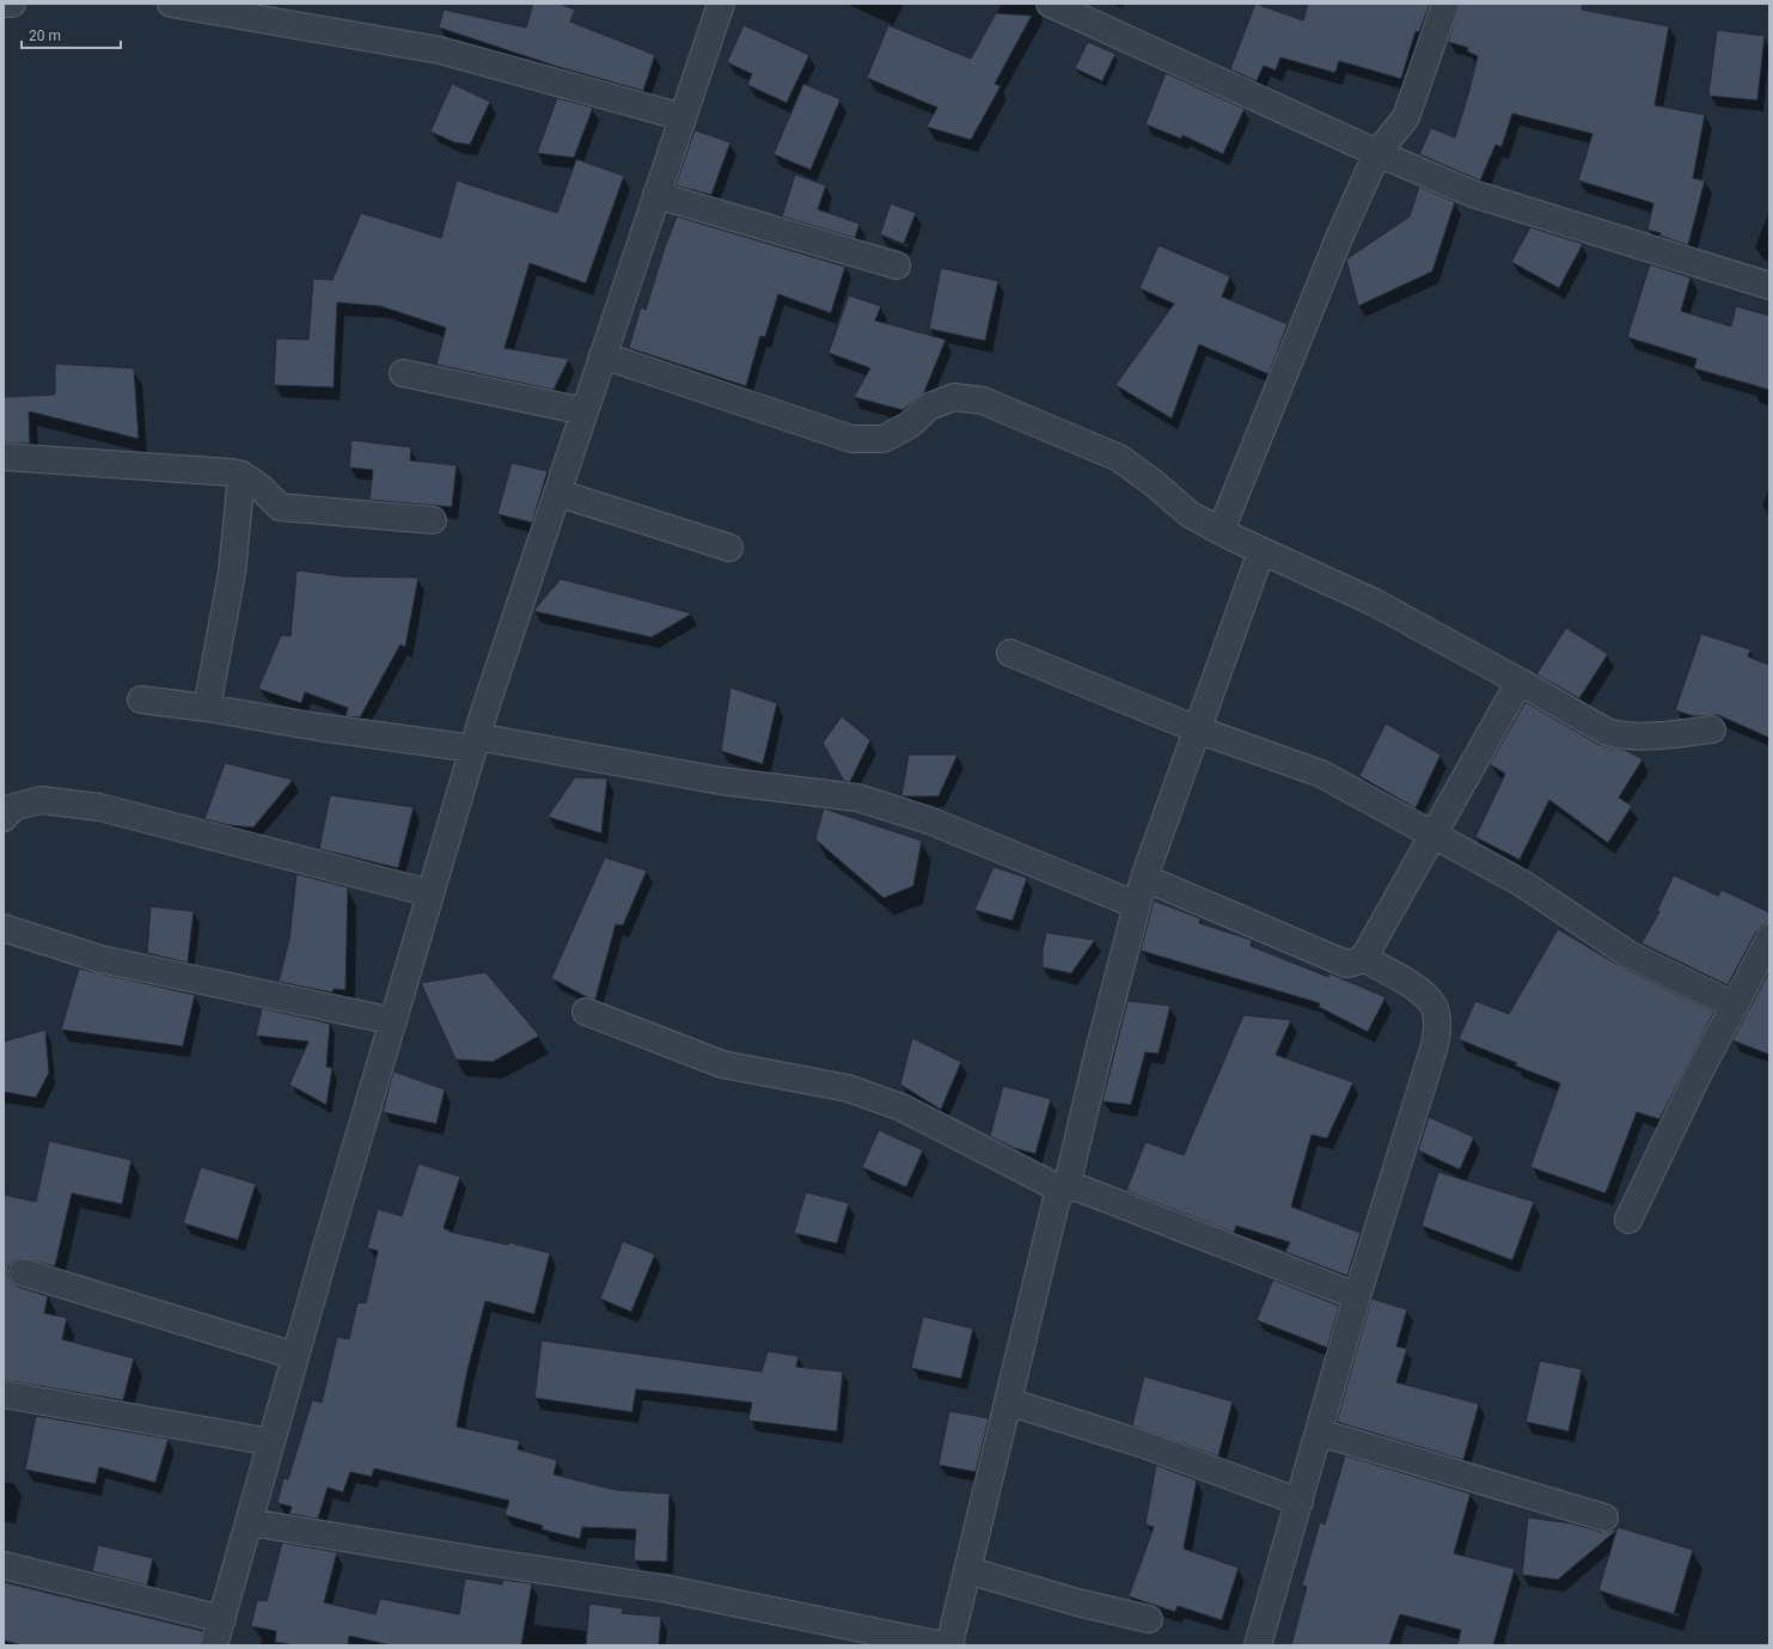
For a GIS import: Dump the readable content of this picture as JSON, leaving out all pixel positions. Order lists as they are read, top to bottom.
{
  "scale_bar": "20 m"
}
